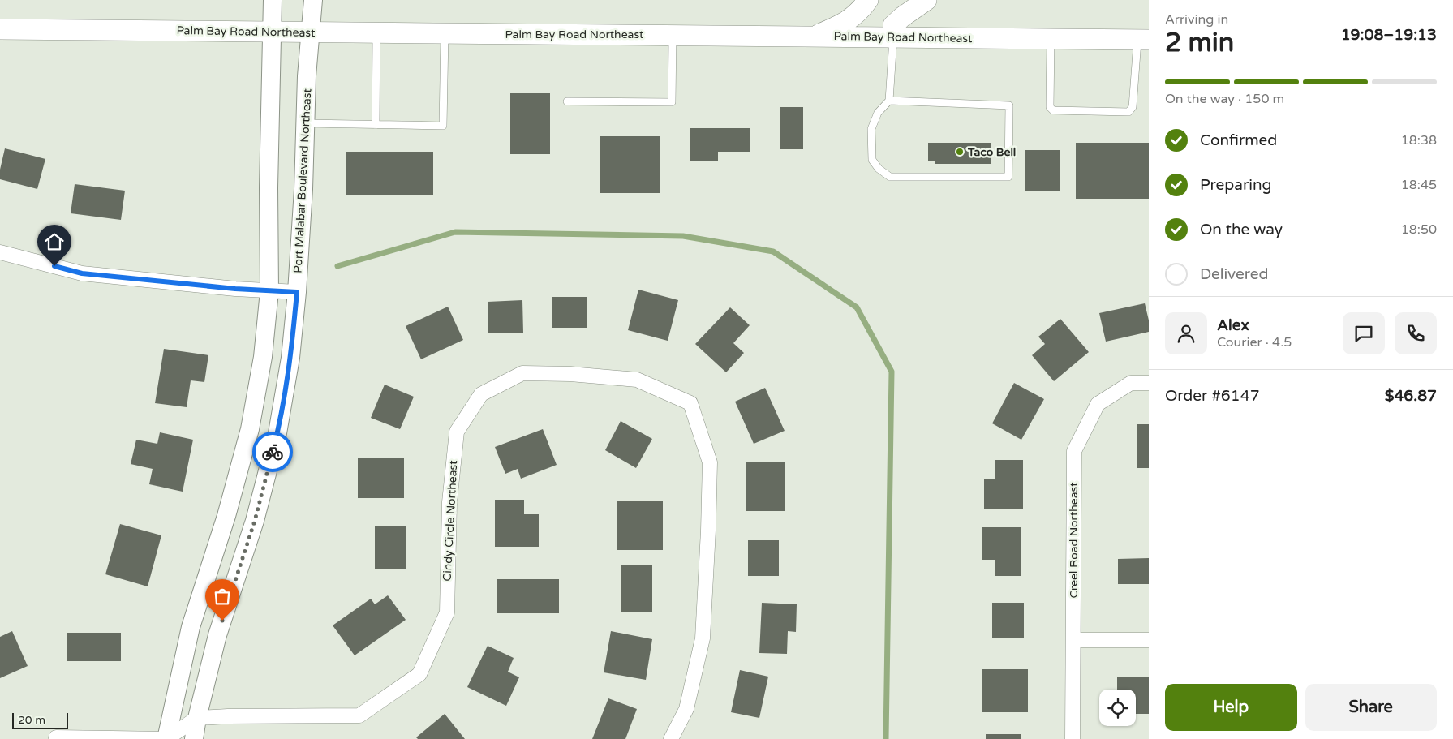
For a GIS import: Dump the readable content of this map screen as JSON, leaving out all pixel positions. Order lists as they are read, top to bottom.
{
  "streets": {
    "main road": ["Palm Bay Road Northeast"],
    "street": ["Port Malabar Boulevard Northeast", "Cindy Circle Northeast", "Creel Road Northeast"]
  },
  "crossings": [
    ["Palm Bay Road Northeast", "Port Malabar Boulevard Northeast"],
    ["Port Malabar Boulevard Northeast", "Cindy Circle Northeast"]
  ],
  "places": ["Taco Bell"],
  "scale_bar": "20 m",
  "page": {
    "heading": ["2 min", "Arriving in", "19:08–19:13"],
    "panel": [
      "Alex",
      "Courier · 4.5",
      "Order #6147",
      "$46.87"
    ],
    "bar": "On the way · 150 m",
    "list": [
      ["Confirmed", "18:38"],
      ["Preparing", "18:45"],
      ["On the way", "18:50"],
      "Delivered"
    ],
    "buttons": ["Help", "Share"],
    "scale": "20 m"
  }
}
